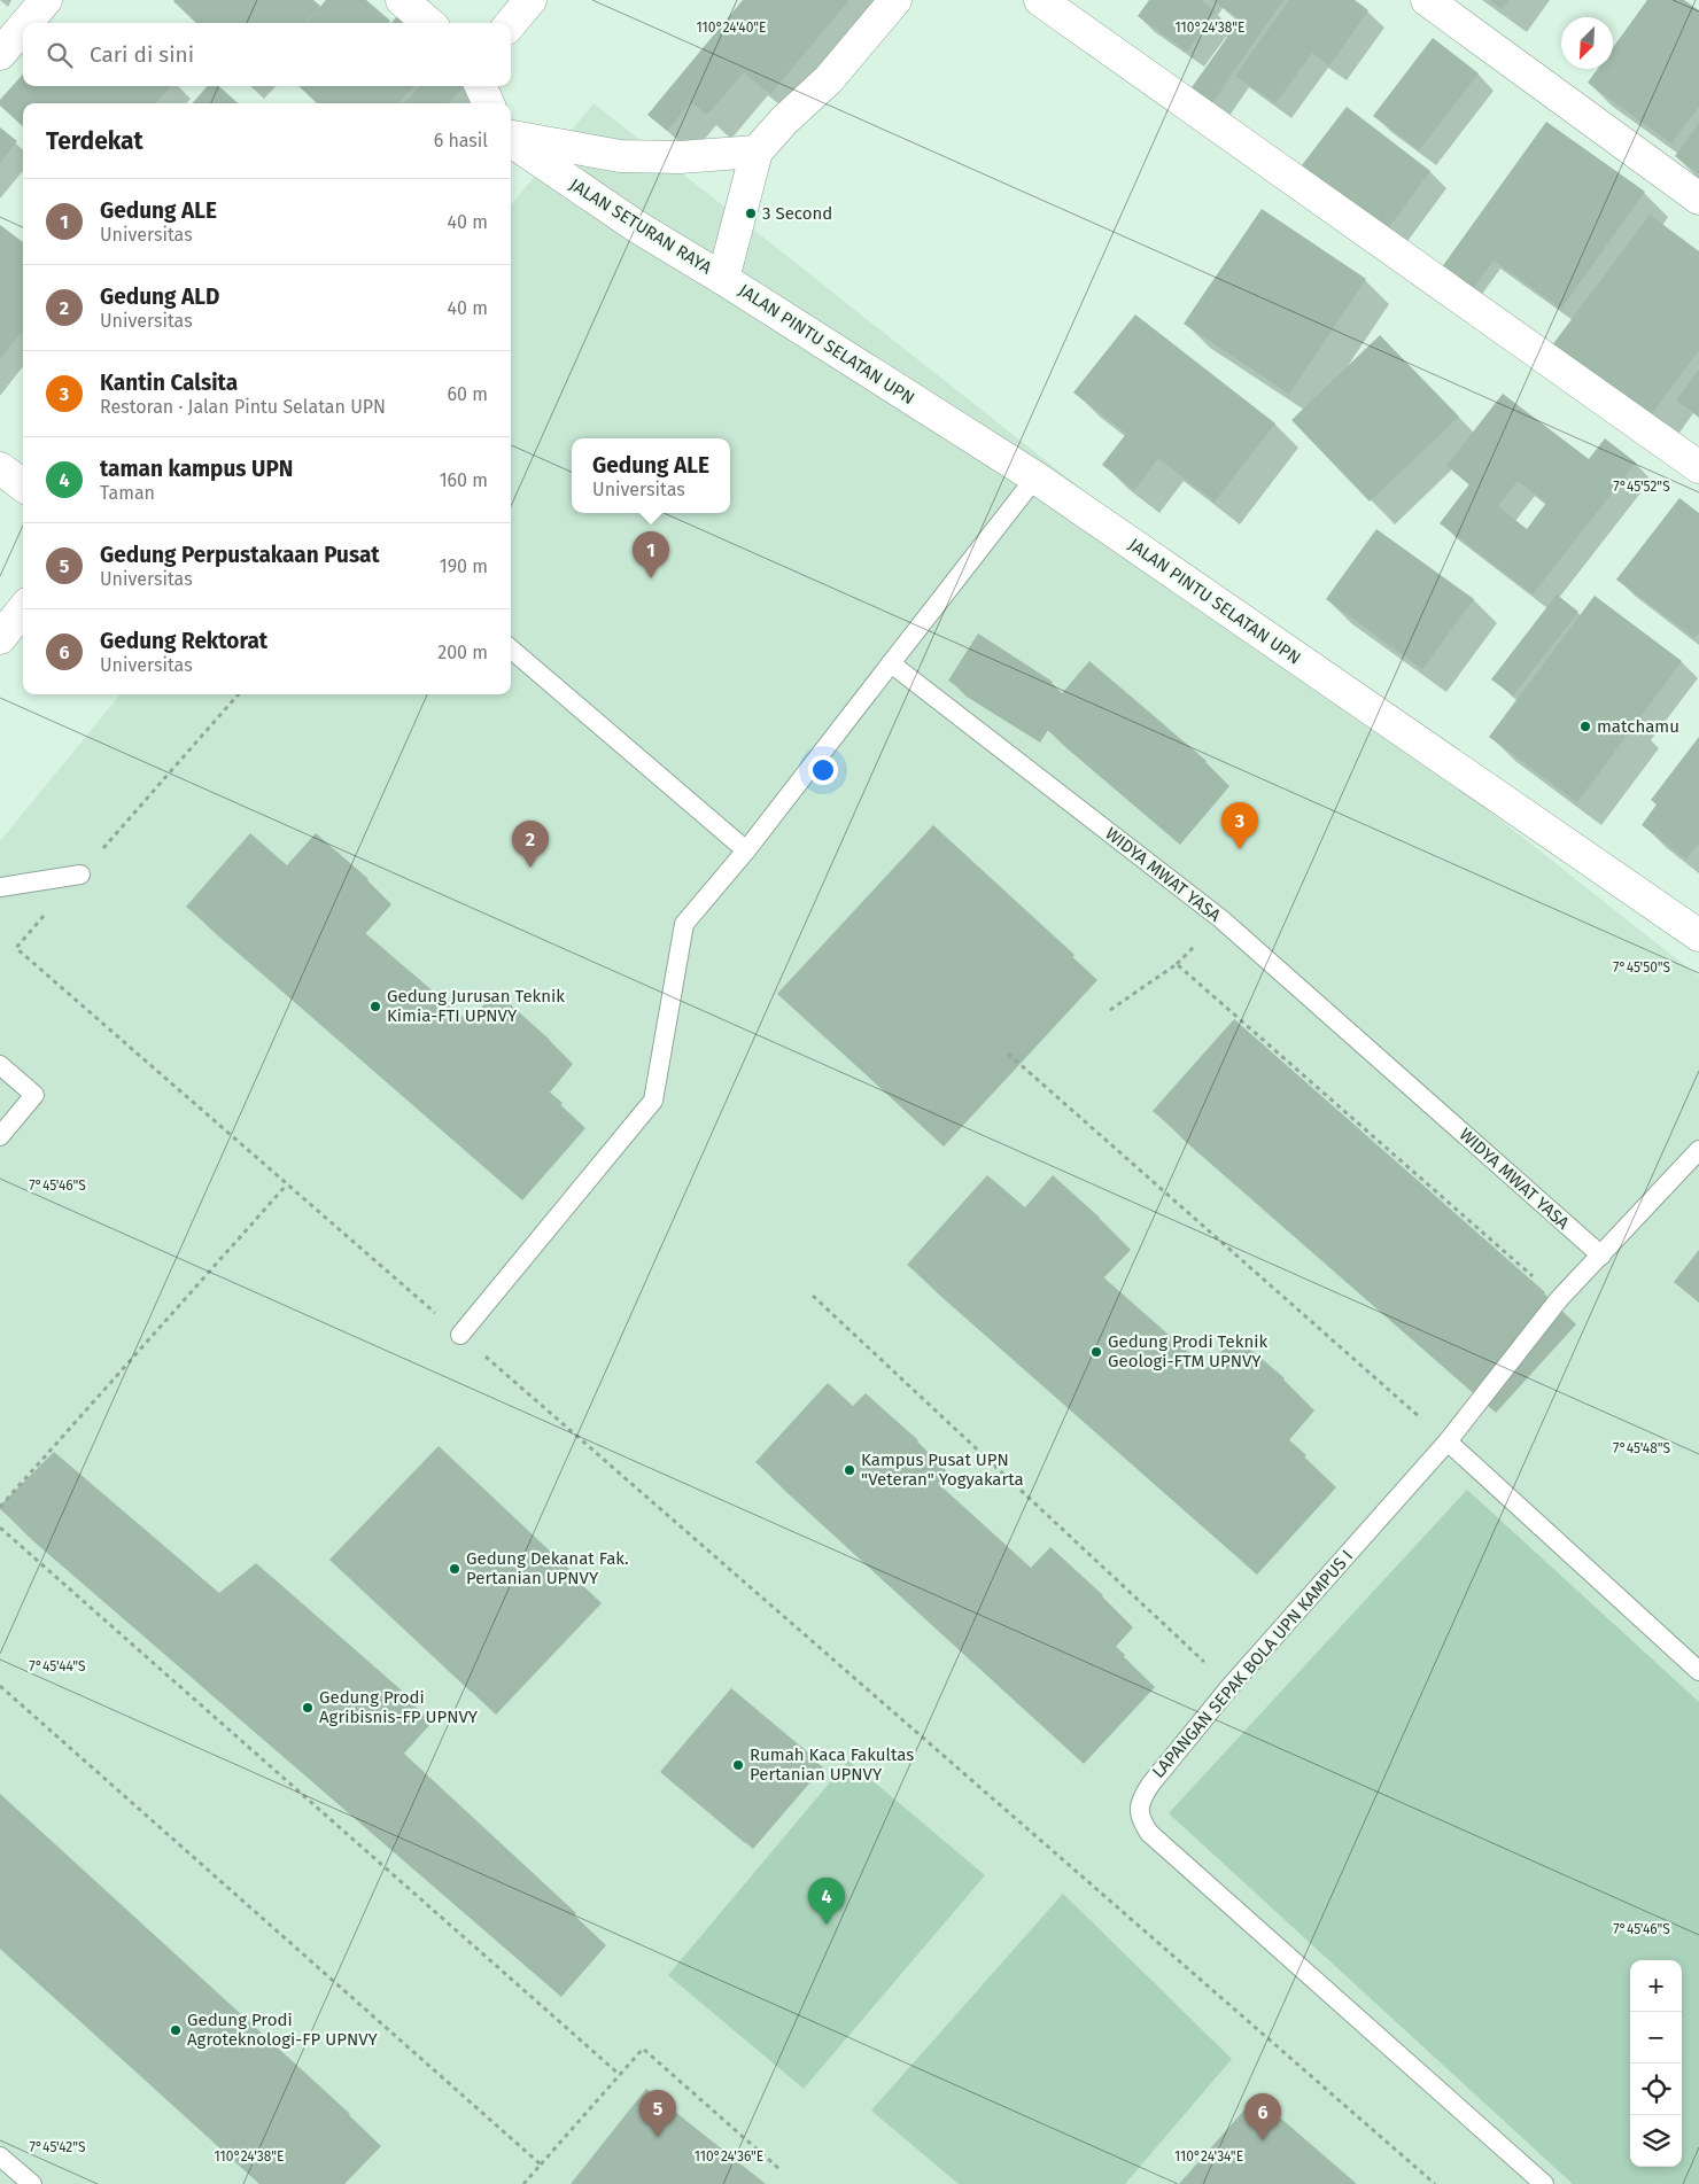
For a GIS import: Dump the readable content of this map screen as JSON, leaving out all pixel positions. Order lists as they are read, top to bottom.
{
  "streets": {
    "street": ["JALAN SETURAN RAYA", "JALAN PINTU SELATAN UPN"],
    "lane": ["WIDYA MWAT YASA", "LAPANGAN SEPAK BOLA UPN KAMPUS I"]
  },
  "crossings": [
    ["JALAN SETURAN RAYA", "JALAN PINTU SELATAN UPN"]
  ],
  "places": [
    "3 Second",
    "matchamu",
    "Gedung Jurusan Teknik Kimia-FTI UPNVY",
    "Gedung Prodi Teknik Geologi-FTM UPNVY",
    "Kampus Pusat UPN \"Veteran\" Yogyakarta",
    "Gedung Dekanat Fak. Pertanian UPNVY",
    "Gedung Prodi Agribisnis-FP UPNVY",
    "Rumah Kaca Fakultas Pertanian UPNVY",
    "Gedung Prodi Agroteknologi-FP UPNVY"
  ],
  "north": "bottom left",
  "page": {
    "search": "Cari di sini",
    "heading": ["Terdekat", "6 hasil"],
    "list": [
      {
        "mark": "1",
        "name": "Gedung ALE",
        "note": "Universitas",
        "value": "40 m"
      },
      {
        "mark": "2",
        "name": "Gedung ALD",
        "note": "Universitas",
        "value": "40 m"
      },
      {
        "mark": "3",
        "name": "Kantin Calsita",
        "note": "Restoran · Jalan Pintu Selatan UPN",
        "value": "60 m"
      },
      {
        "mark": "4",
        "name": "taman kampus UPN",
        "note": "Taman",
        "value": "160 m"
      },
      {
        "mark": "5",
        "name": "Gedung Perpustakaan Pusat",
        "note": "Universitas",
        "value": "190 m"
      },
      {
        "mark": "6",
        "name": "Gedung Rektorat",
        "note": "Universitas",
        "value": "200 m"
      }
    ],
    "popup": ["Gedung ALE", "Universitas"],
    "pins": [
      "1",
      "3",
      "2",
      "4",
      "5",
      "6"
    ],
    "map_buttons": ["+", "−"]
  },
  "coordinates": [
    "110°24'40\"E",
    "110°24'38\"E",
    "7°45'52\"S",
    "7°45'50\"S",
    "7°45'46\"S",
    "7°45'48\"S",
    "7°45'44\"S",
    "7°45'42\"S",
    "110°24'36\"E",
    "110°24'34\"E"
  ]
}
